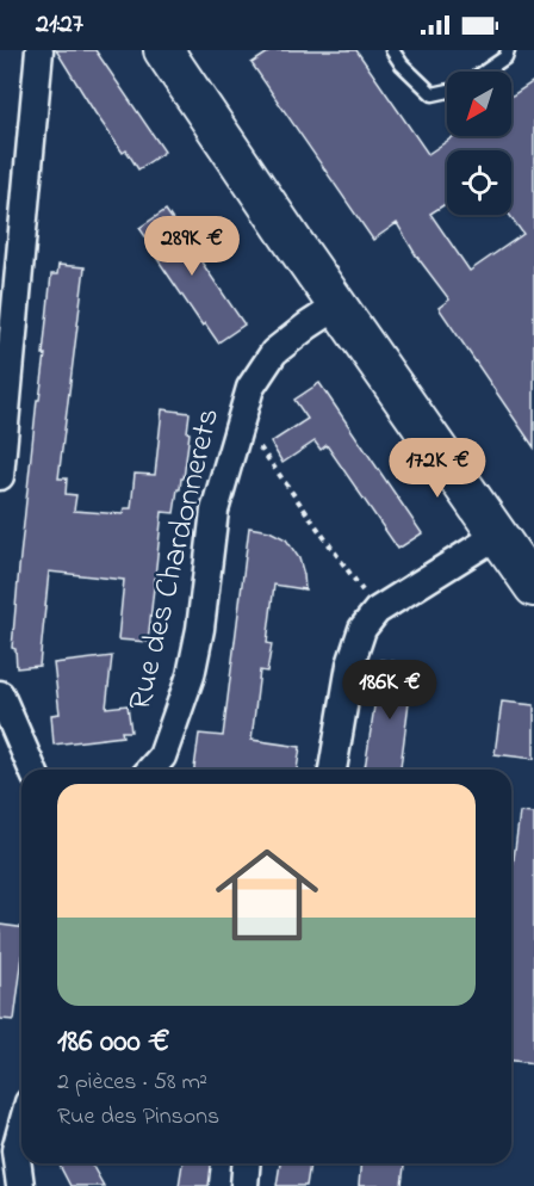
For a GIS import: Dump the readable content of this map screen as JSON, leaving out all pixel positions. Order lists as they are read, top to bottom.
{
  "streets": {
    "street": ["Rue des Chardonnerets"]
  },
  "north": "bottom left",
  "page": {
    "status": "21:27",
    "price": ["289K €", "172K €", "186K €"],
    "list": [
      {
        "name": "186 000 €",
        "note": "2 pièces · 58 m² · Rue des Pinsons"
      }
    ]
  }
}
